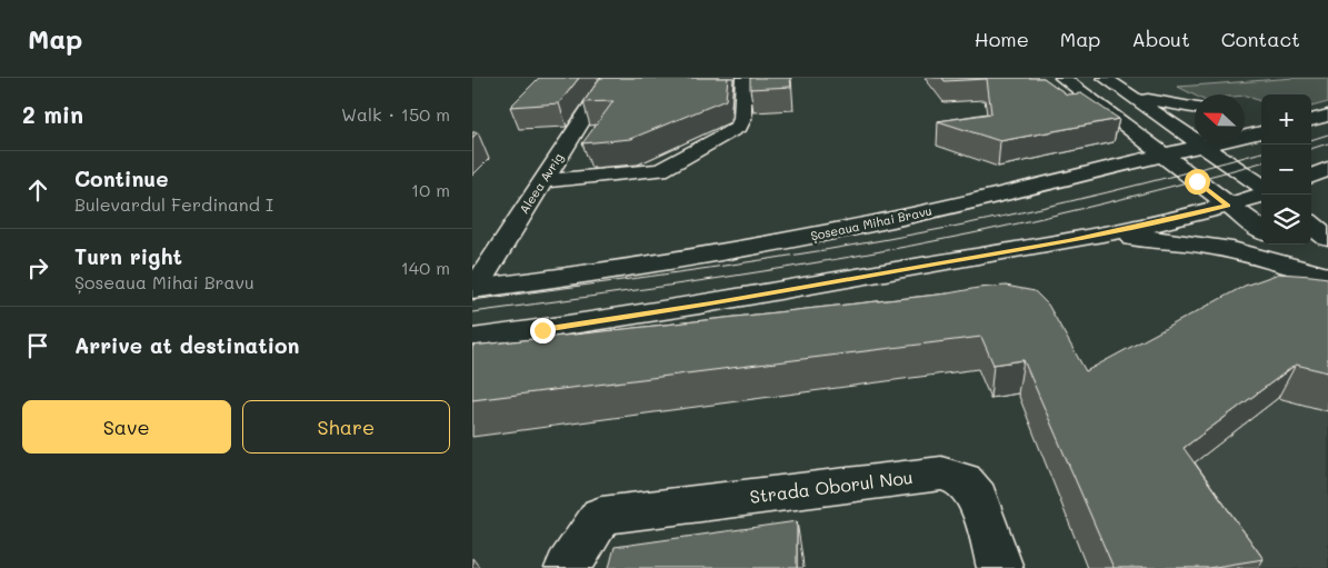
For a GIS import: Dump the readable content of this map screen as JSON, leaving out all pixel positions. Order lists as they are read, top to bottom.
{
  "streets": {
    "main road": ["Aleea Avrig", "Șoseaua Mihai Bravu", "Strada Oborul Nou"]
  },
  "crossings": [
    ["Aleea Avrig", "Șoseaua Mihai Bravu"]
  ],
  "north": "left",
  "page": {
    "header": "Map",
    "nav": [
      "Home",
      "Map",
      "About",
      "Contact"
    ],
    "heading": ["2 min", "Walk · 150 m"],
    "map_buttons": ["+", "−"],
    "list": [
      ["Continue", "Bulevardul Ferdinand I", "10 m"],
      ["Turn right", "Șoseaua Mihai Bravu", "140 m"],
      "Arrive at destination"
    ],
    "buttons": ["Save", "Share"]
  }
}
